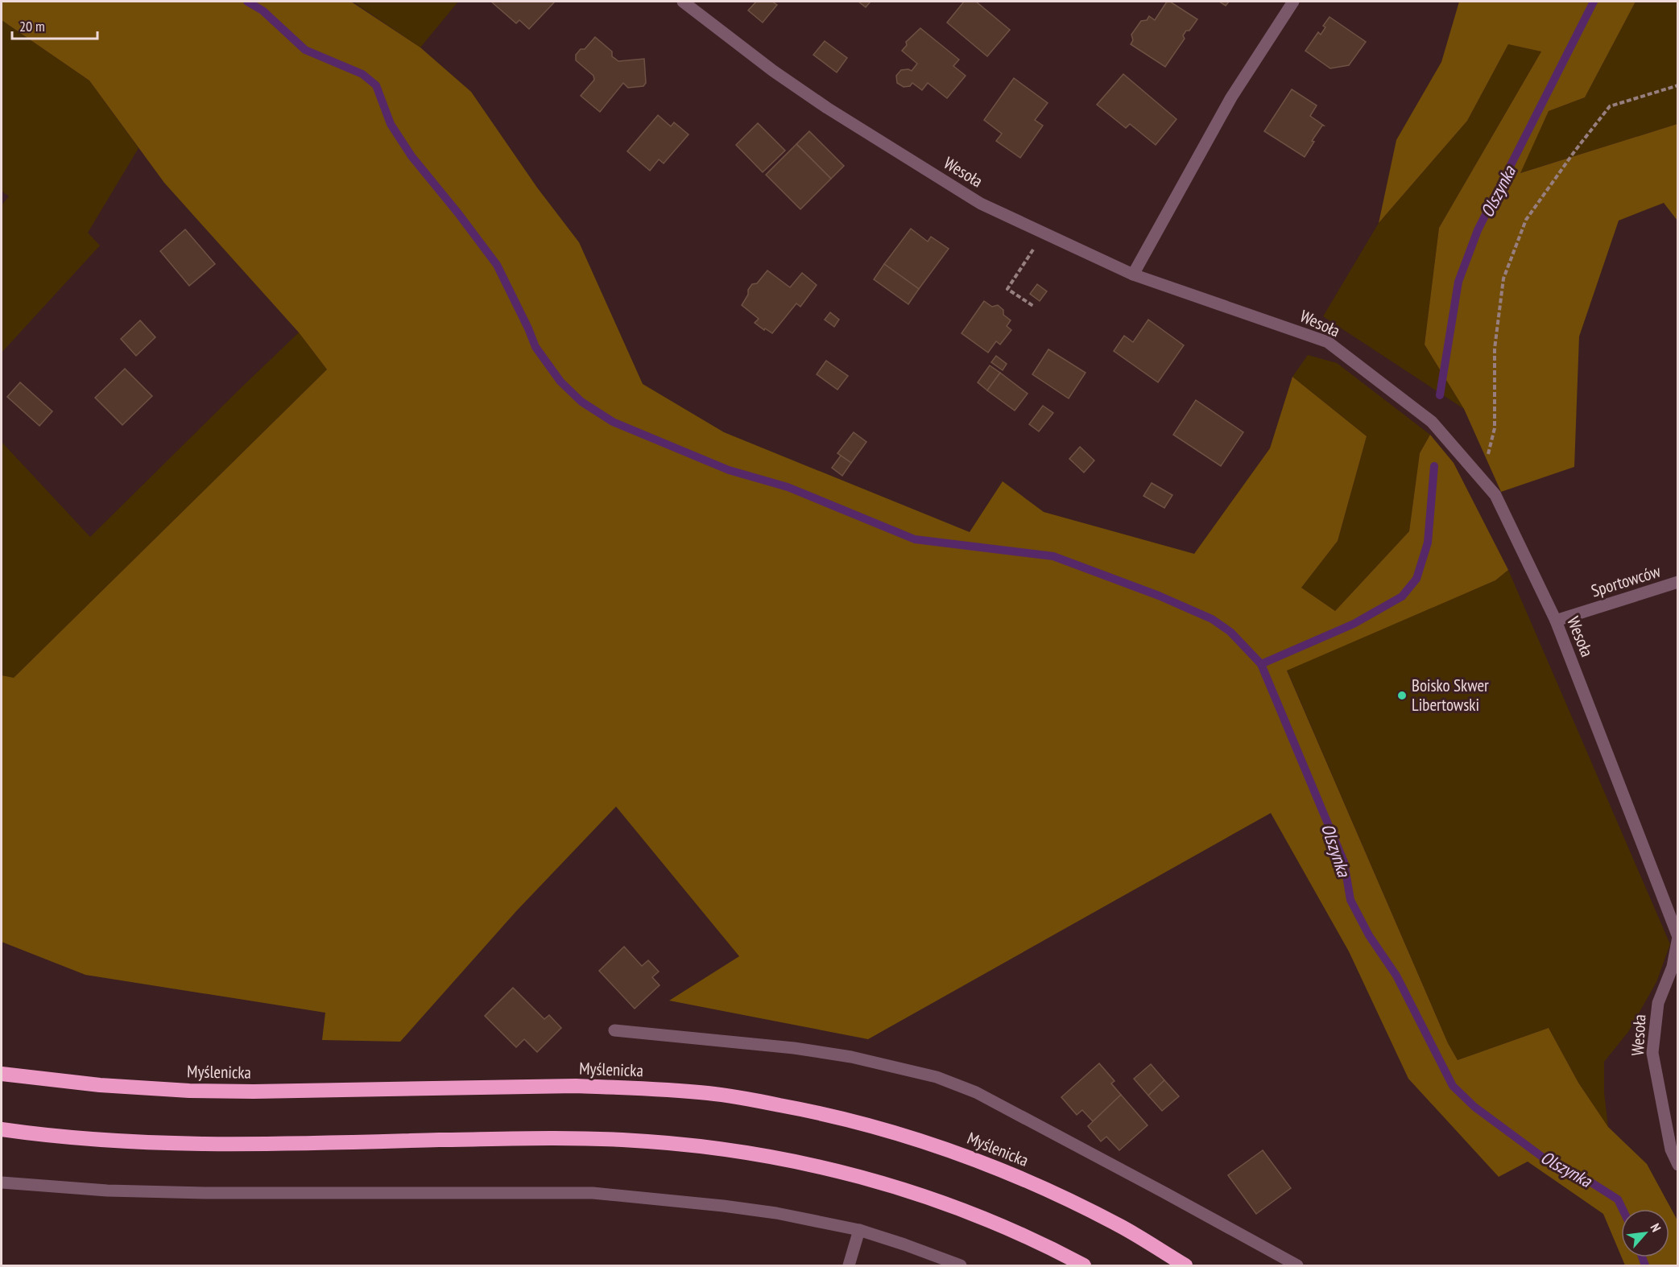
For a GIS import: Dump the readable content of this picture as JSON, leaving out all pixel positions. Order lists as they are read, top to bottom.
{
  "streets": {
    "highway": ["Myślenicka"],
    "street": ["Wesoła", "Sportowców"]
  },
  "crossings": [
    ["Wesoła", "Sportowców"]
  ],
  "water": ["Olszynka"],
  "places": ["Boisko Skwer Libertowski"],
  "scale_bar": "20 m",
  "north": "top right"
}
